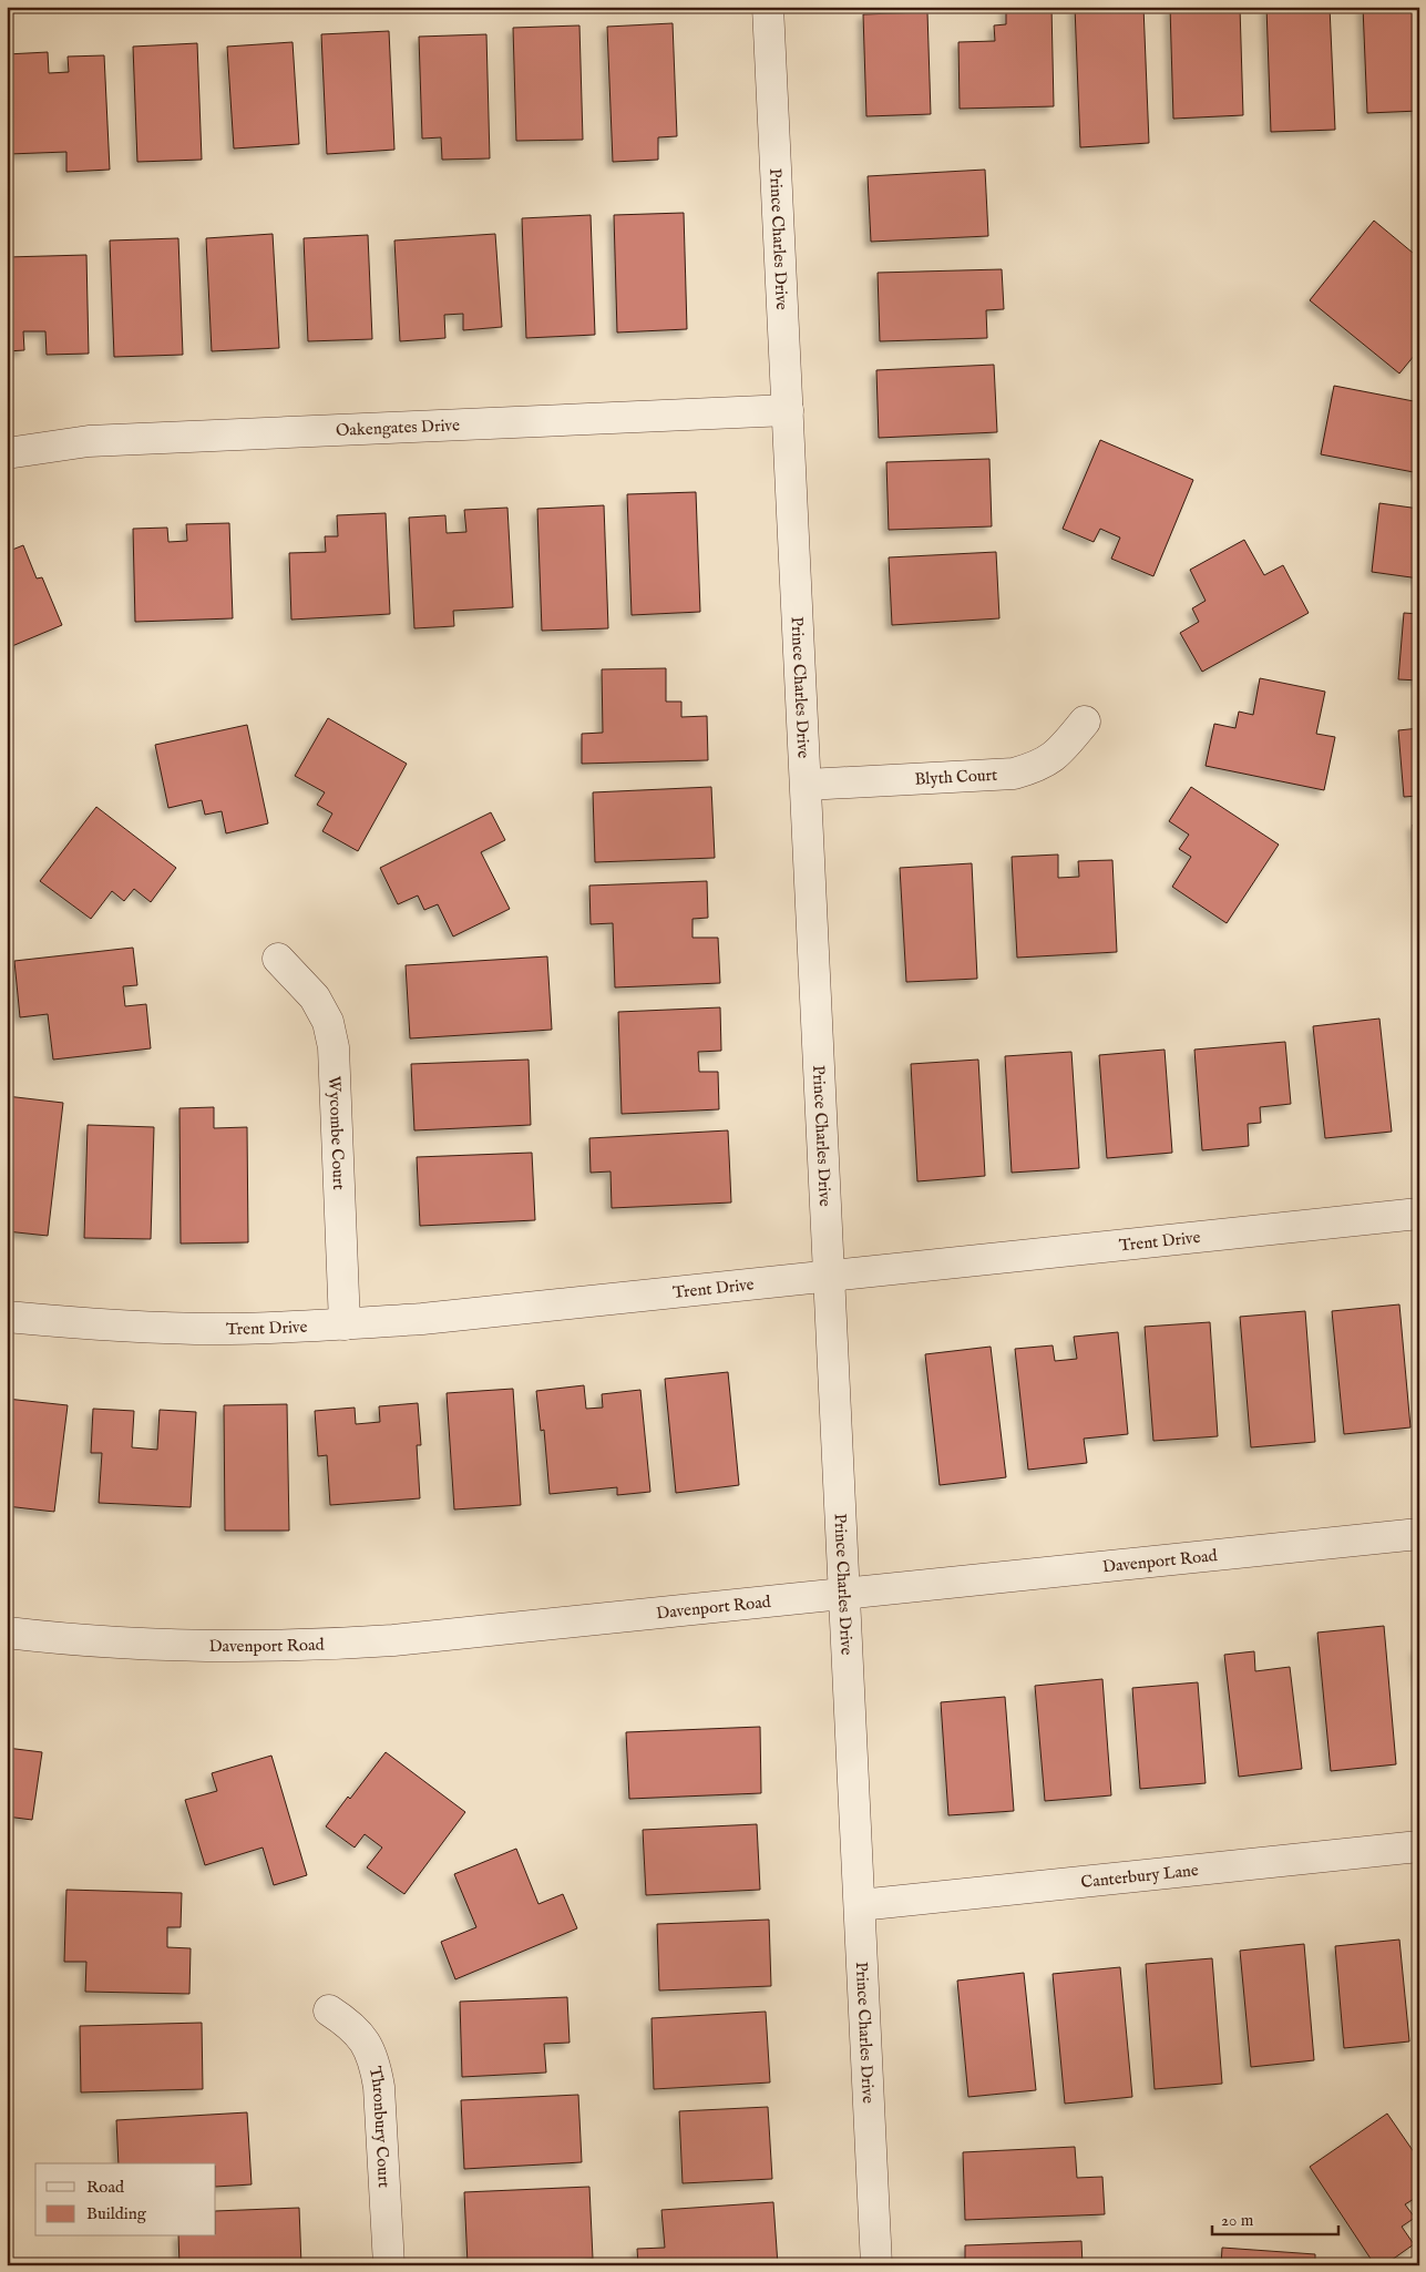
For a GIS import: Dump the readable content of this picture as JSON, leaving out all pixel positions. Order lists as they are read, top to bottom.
{
  "streets": {
    "street": [
      "Prince Charles Drive",
      "Oakengates Drive",
      "Blyth Court",
      "Wycombe Court",
      "Trent Drive",
      "Davenport Road",
      "Canterbury Lane",
      "Thronbury Court"
    ]
  },
  "crossings": [
    ["Prince Charles Drive", "Oakengates Drive"],
    ["Prince Charles Drive", "Blyth Court"],
    ["Prince Charles Drive", "Trent Drive"],
    ["Prince Charles Drive", "Davenport Road"],
    ["Prince Charles Drive", "Canterbury Lane"],
    ["Wycombe Court", "Trent Drive"]
  ],
  "legend": ["Road", "Building"],
  "scale_bar": "20 m"
}
